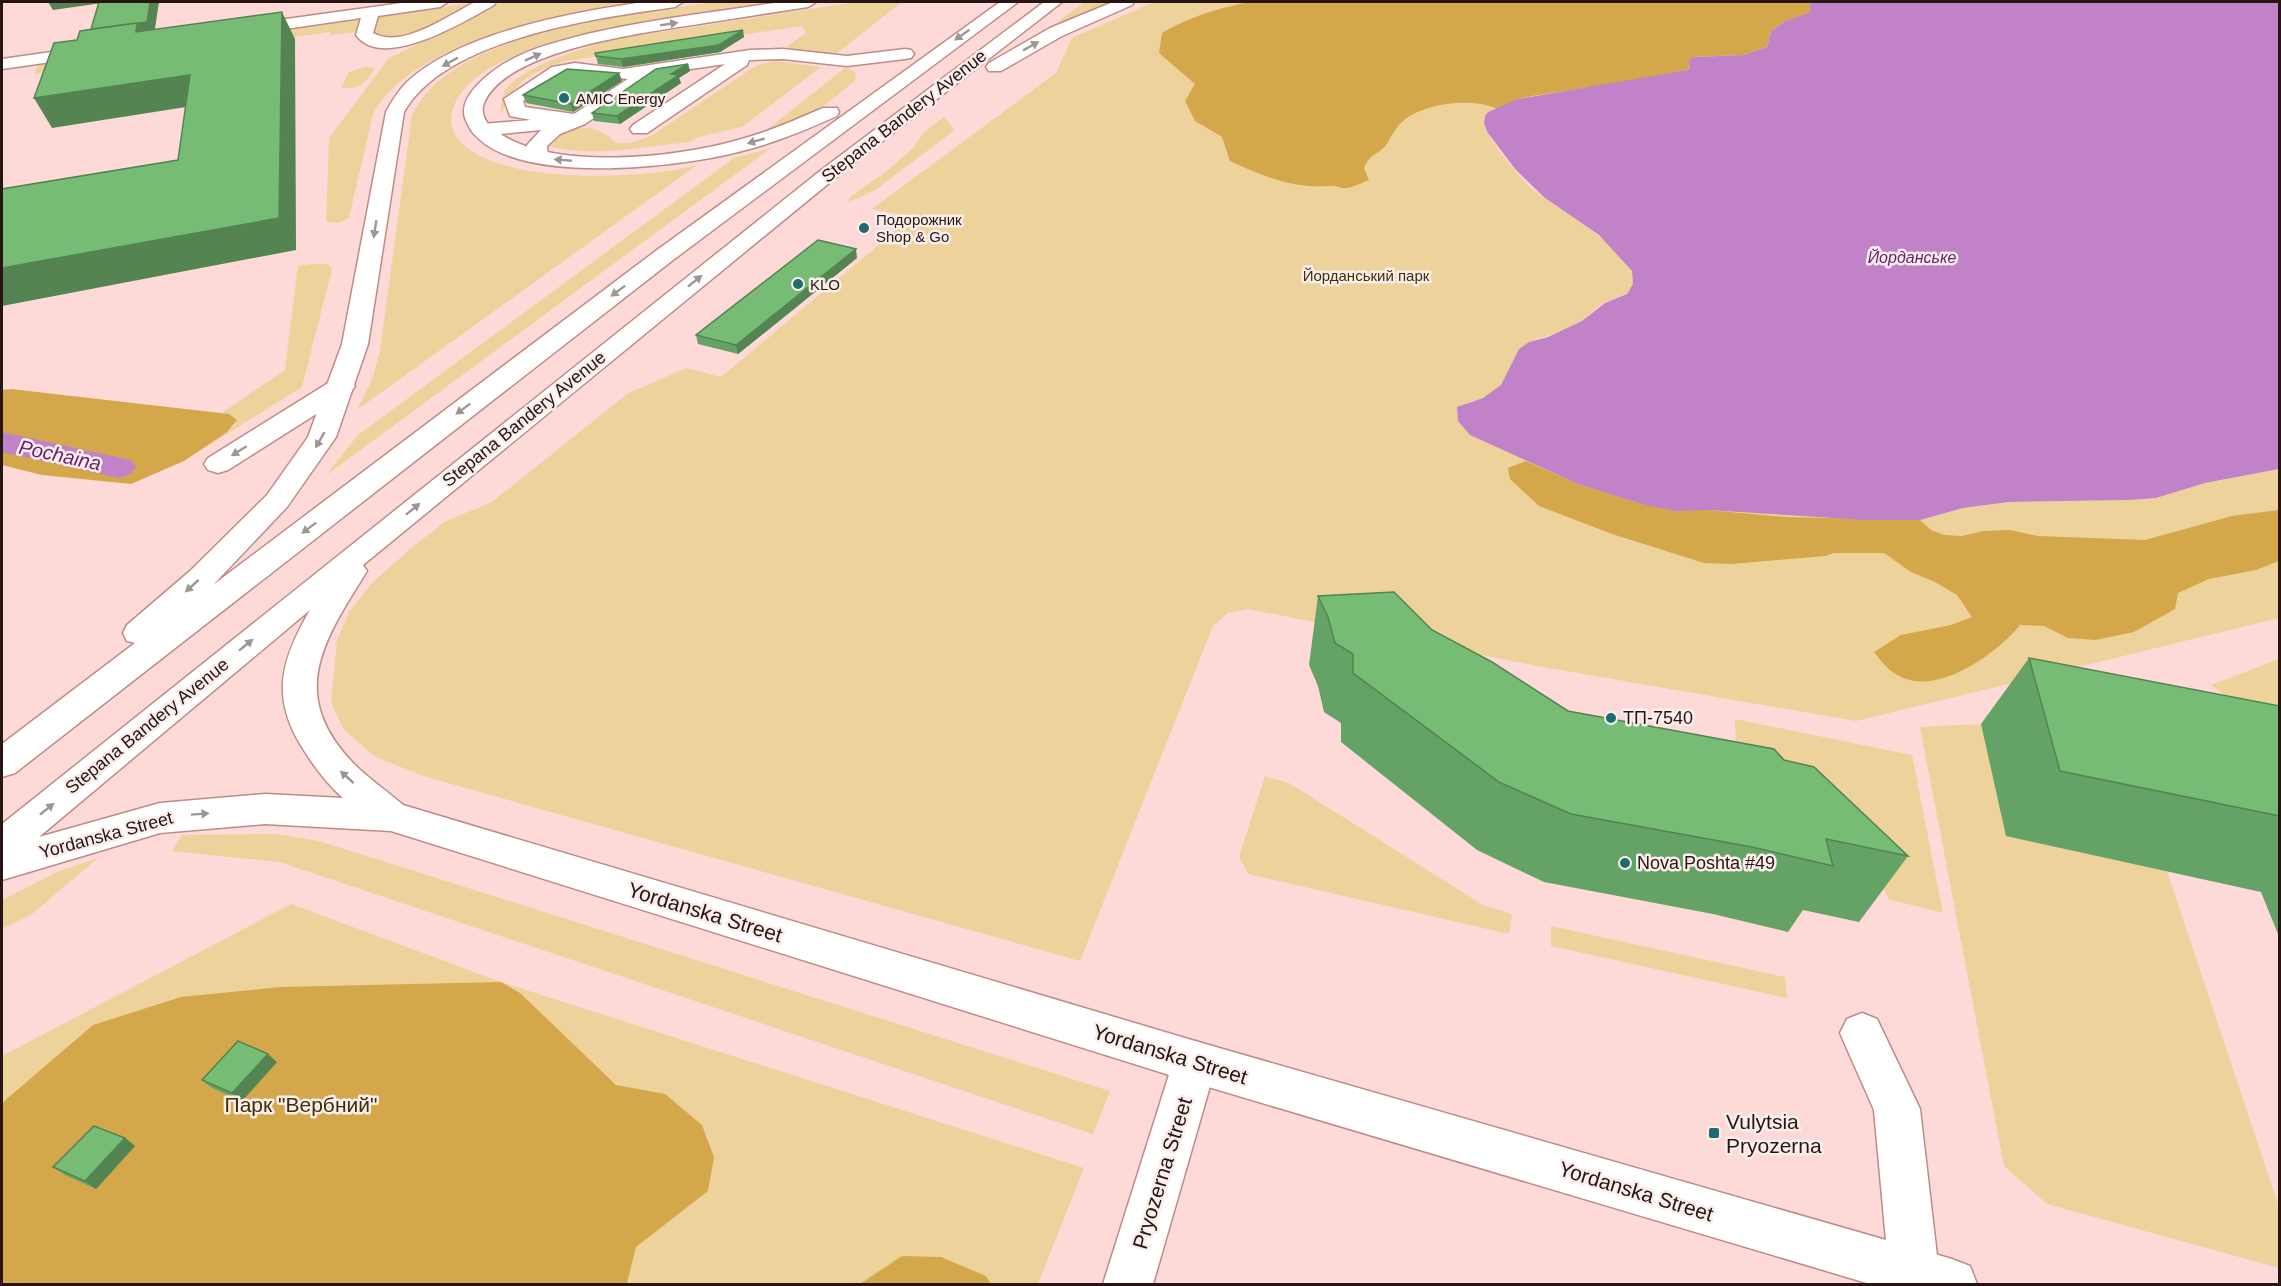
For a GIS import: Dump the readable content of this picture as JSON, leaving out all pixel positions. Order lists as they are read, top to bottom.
{
  "streets": {
    "main road": ["Stepana Bandery Avenue", "Yordanska Street", "Pryozerna Street"]
  },
  "crossings": [
    ["Stepana Bandery Avenue", "Yordanska Street"],
    ["Yordanska Street", "Pryozerna Street"]
  ],
  "water": ["Йорданське", "Pochaina"],
  "parks": ["Йорданський парк", "Парк \"Вербний\""],
  "places": {
    "other": [
      "AMIC Energy",
      "Подорожник Shop & Go",
      "KLO",
      "ТП-7540",
      "Nova Poshta #49"
    ],
    "transit": ["Vulytsia Pryozerna"]
  }
}
